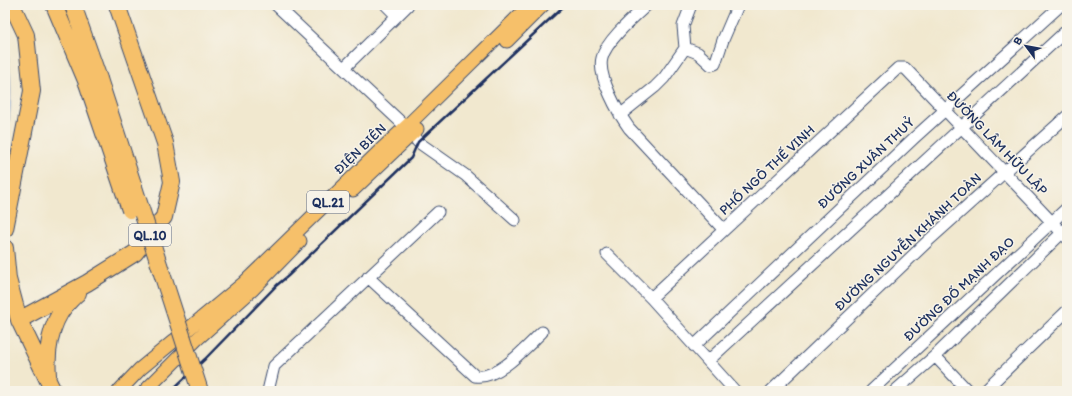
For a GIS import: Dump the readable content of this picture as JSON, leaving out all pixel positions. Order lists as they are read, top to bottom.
{
  "streets": {
    "highway": ["QL.10"],
    "main road": ["ĐIỆN BIÊN", "QL.21"],
    "street": [
      "ĐƯỜNG LÂM HỮU LẬP",
      "ĐƯỜNG XUÂN THUỶ",
      "PHỐ NGÔ THẾ VINH",
      "ĐƯỜNG NGUYỄN KHÁNH TOÀN",
      "ĐƯỜNG ĐỐ MẠNH ĐẠO"
    ]
  },
  "crossings": [
    ["ĐƯỜNG LÂM HỮU LẬP", "ĐƯỜNG XUÂN THUỶ"],
    ["ĐƯỜNG LÂM HỮU LẬP", "PHỐ NGÔ THẾ VINH"],
    ["ĐƯỜNG LÂM HỮU LẬP", "ĐƯỜNG NGUYỄN KHÁNH TOÀN"],
    ["ĐƯỜNG LÂM HỮU LẬP", "ĐƯỜNG ĐỐ MẠNH ĐẠO"]
  ],
  "north": "top left"
}
